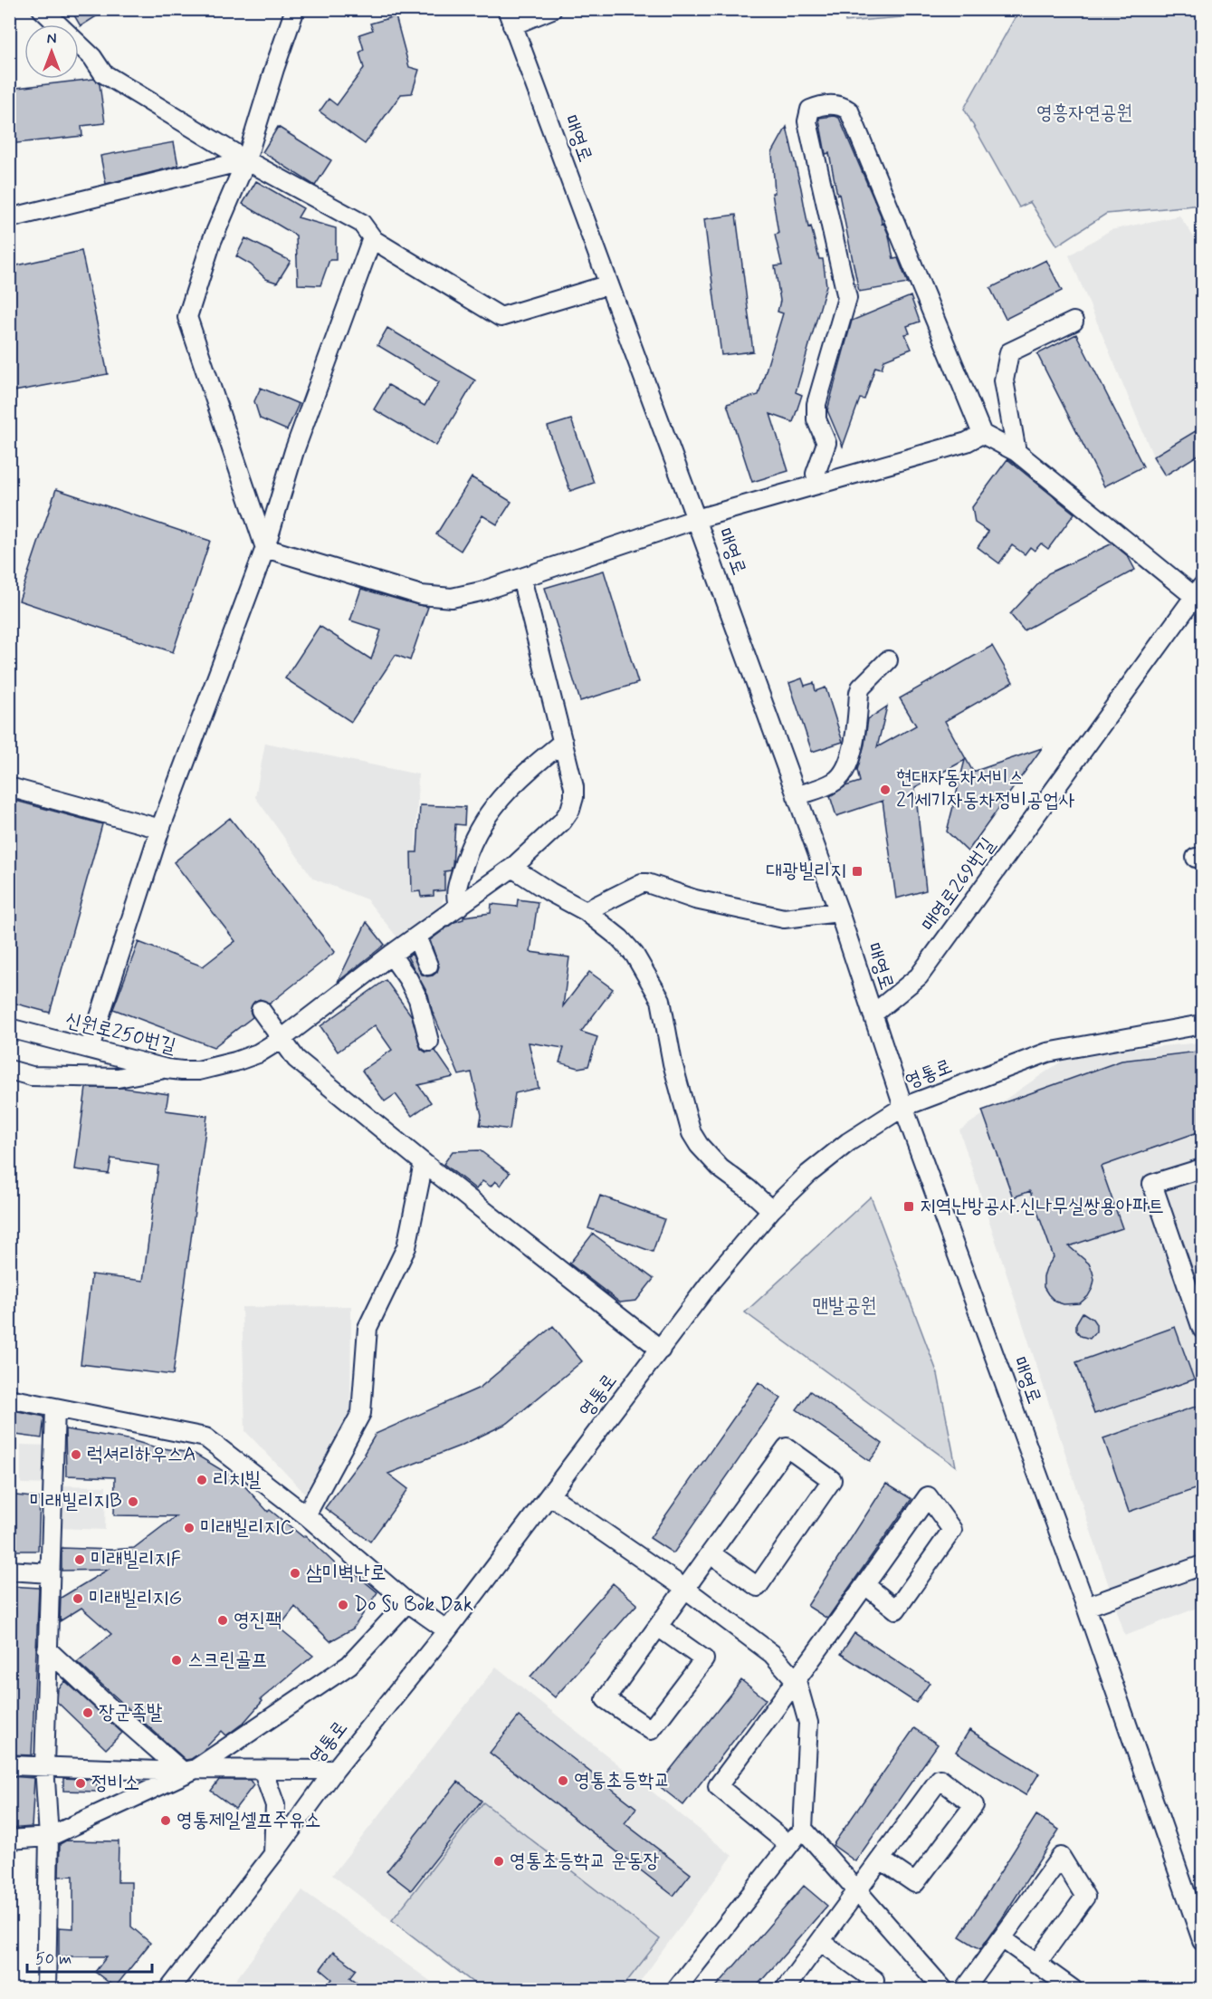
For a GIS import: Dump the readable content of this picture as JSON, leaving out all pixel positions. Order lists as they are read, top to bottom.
{
  "streets": {
    "street": [
      "매영로",
      "매영로269번길",
      "신원로250번길",
      "영통로"
    ]
  },
  "crossings": [
    ["매영로", "매영로269번길"],
    ["매영로", "영통로"]
  ],
  "parks": ["영흥자연공원", "맨발공원"],
  "places": {
    "other": [
      "현대자동차서비스 21세기자동차정비공업사",
      "럭셔리하우스A",
      "리치빌",
      "미래빌리지B",
      "미래빌리지C",
      "미래빌리지F",
      "삼미벽난로",
      "미래빌리지G",
      "Do Su Bok Dak",
      "영진팩",
      "스크린골프",
      "장군족발",
      "영통초등학교",
      "정비소",
      "영통제일셀프주유소",
      "영통초등학교 운동장"
    ],
    "transit": ["대광빌리지", "지역난방공사.신나무실쌍용아파트"]
  },
  "scale_bar": "50 m",
  "north": "top"
}
